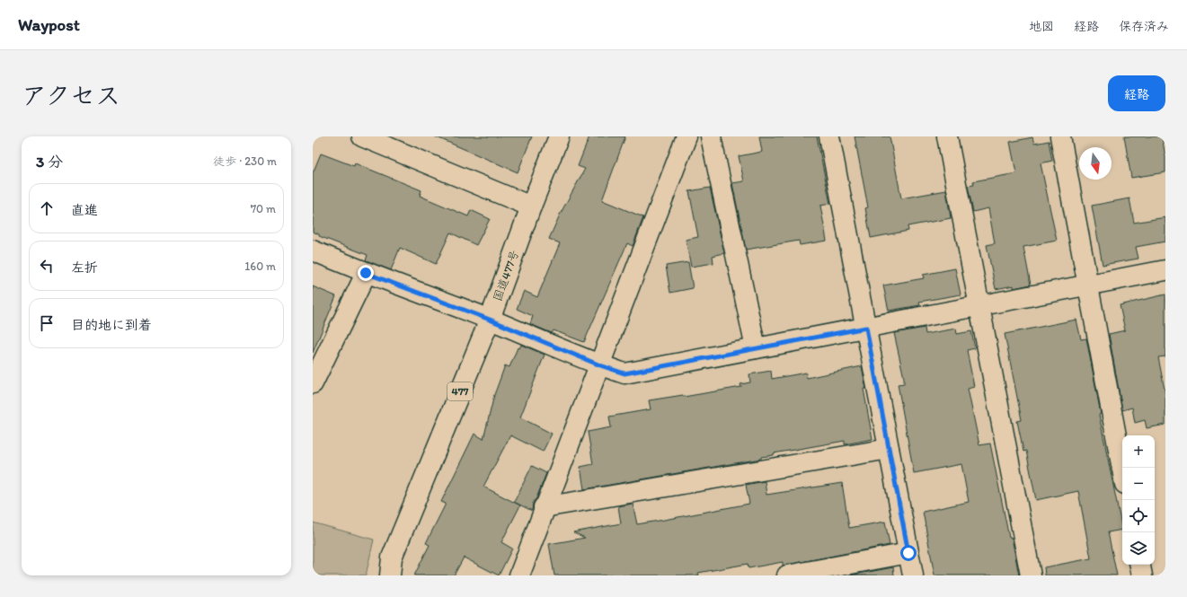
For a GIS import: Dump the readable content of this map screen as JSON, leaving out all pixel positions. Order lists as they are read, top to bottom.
{
  "streets": {
    "main road": ["国道477号", "477"]
  },
  "north": "bottom",
  "page": {
    "header": "Waypost",
    "nav": ["地図", "経路", "保存済み"],
    "title": "アクセス",
    "buttons": "経路",
    "heading": ["3 分", "徒歩 · 230 m"],
    "list": [
      ["直進", "70 m"],
      ["左折", "160 m"],
      "目的地に到着"
    ],
    "map_buttons": ["+", "−"]
  }
}
